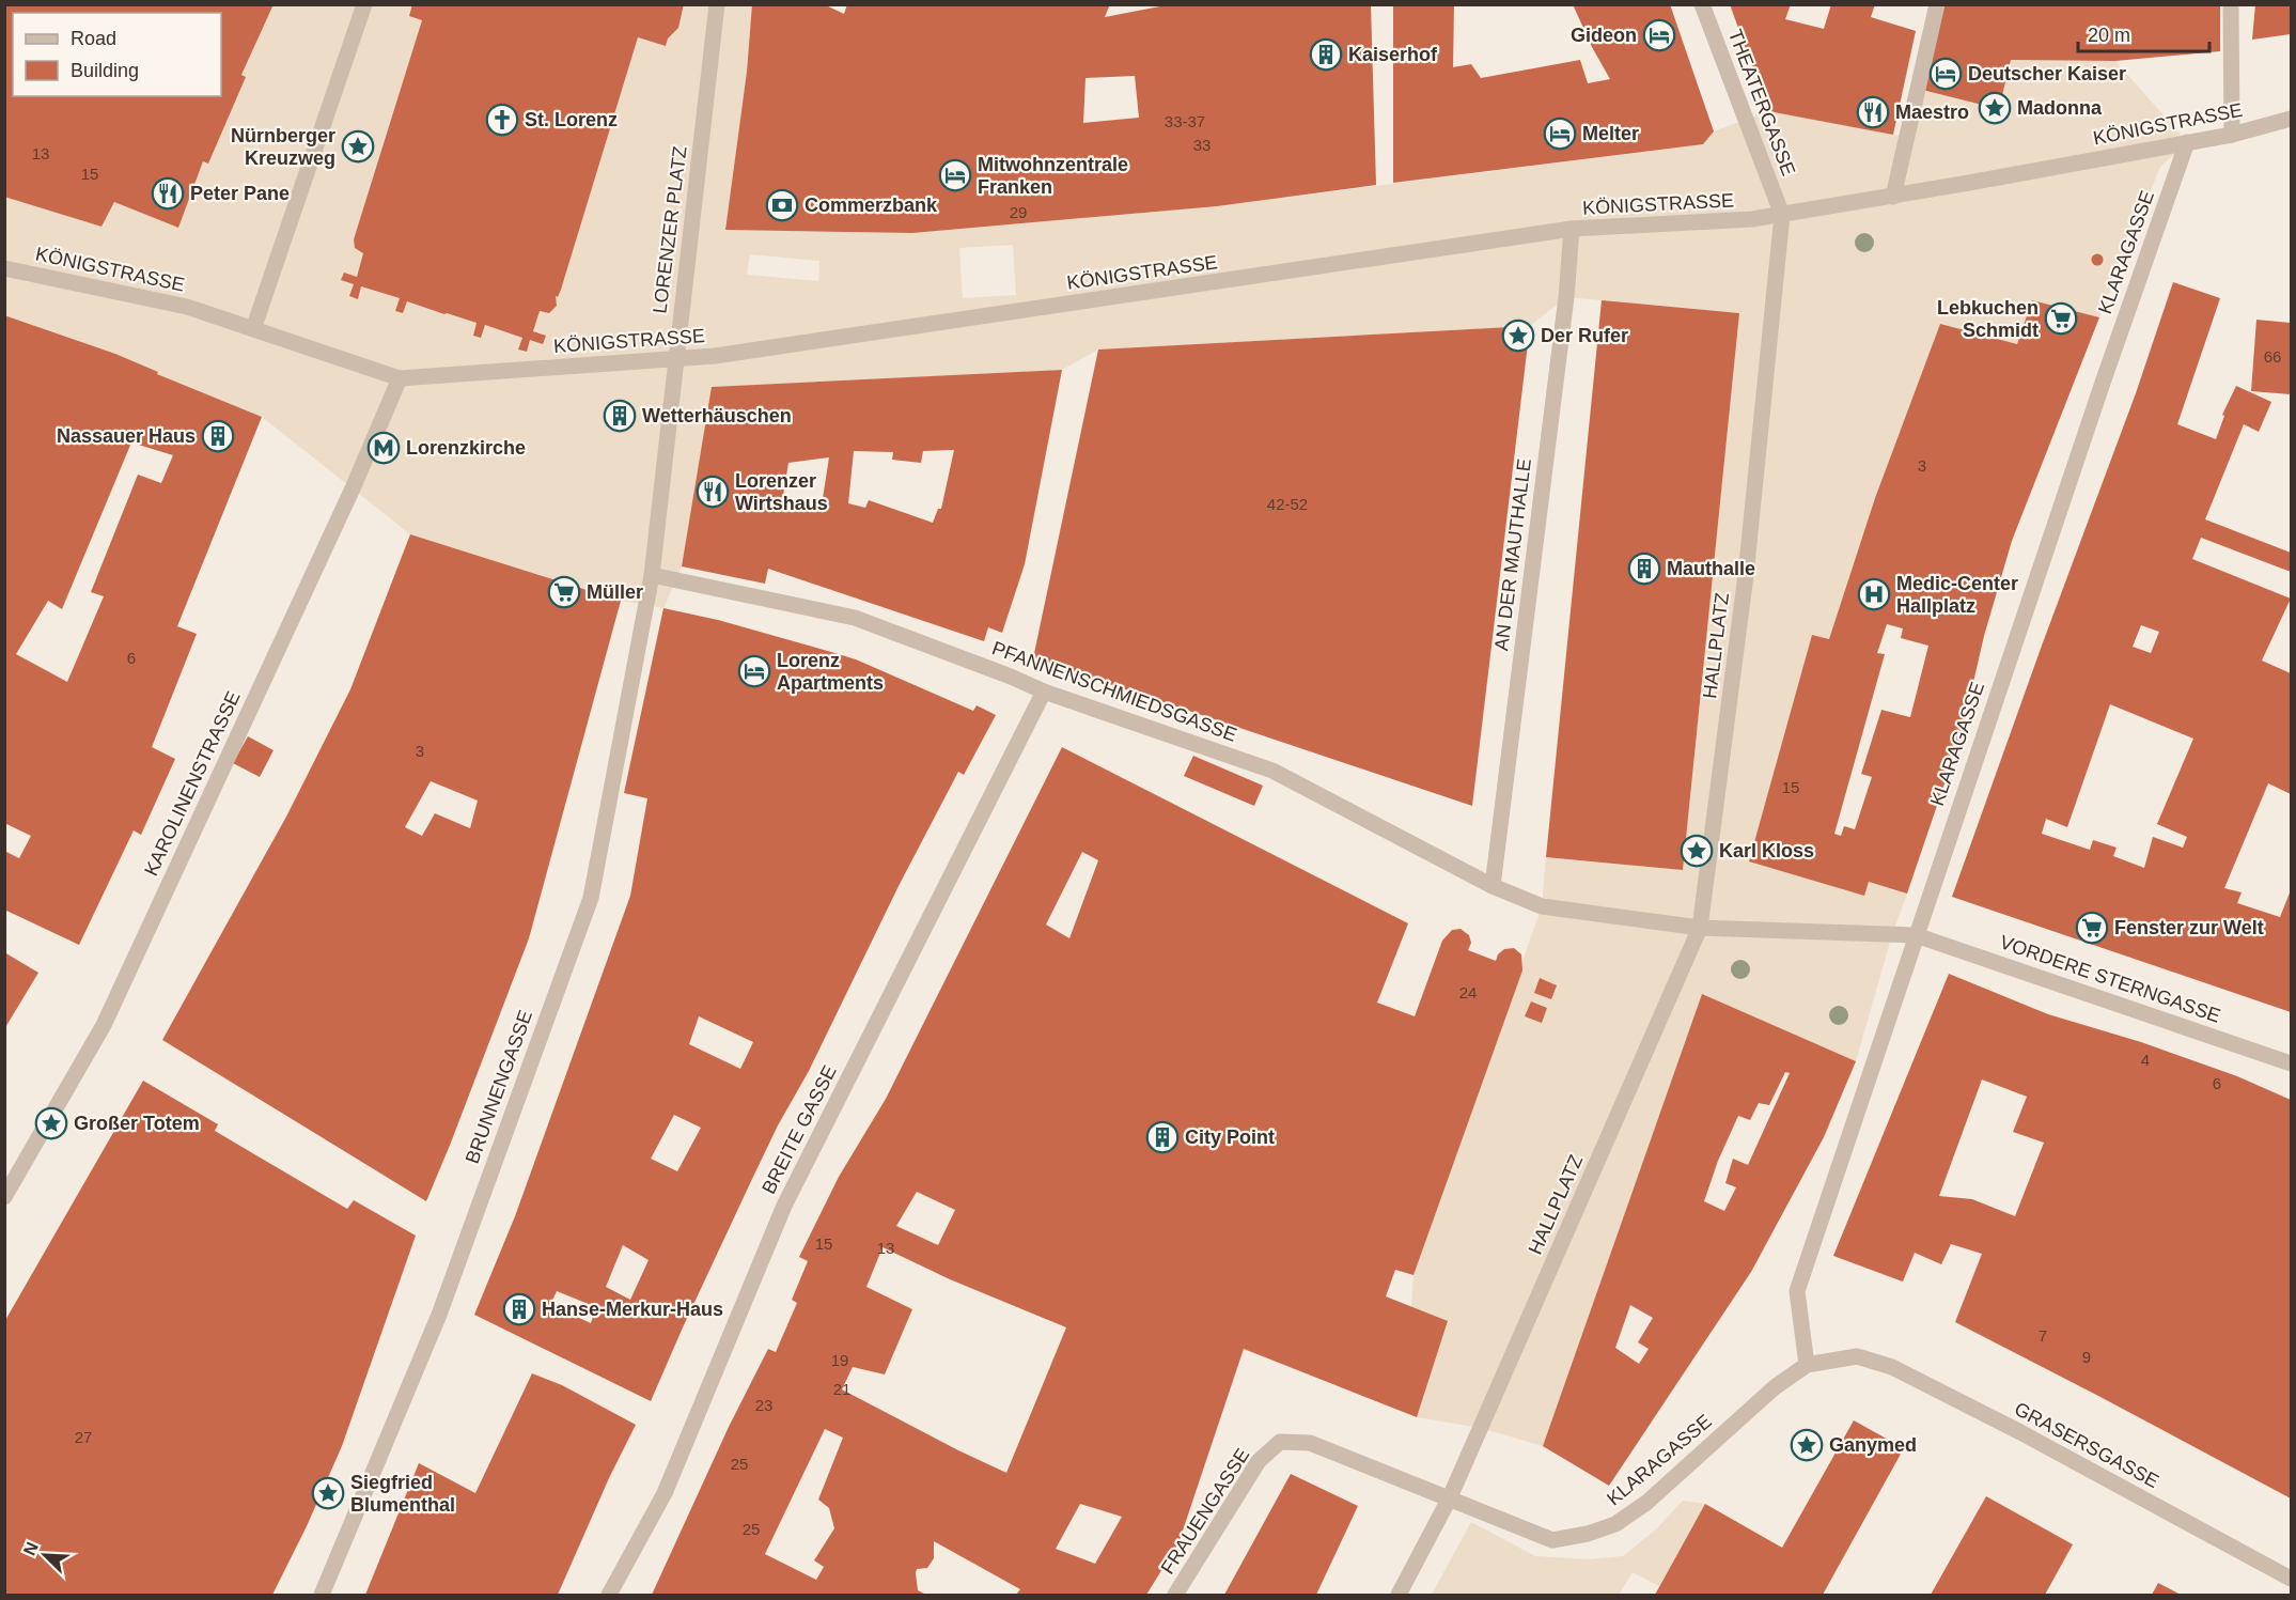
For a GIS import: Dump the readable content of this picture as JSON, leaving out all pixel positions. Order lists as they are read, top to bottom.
{
  "streets": {
    "street": [
      "THEATERGASSE",
      "KÖNIGSTRASSE",
      "LORENZER PLATZ",
      "KLARAGASSE",
      "AN DER MAUTHALLE",
      "HALLPLATZ",
      "PFANNENSCHMIEDSGASSE",
      "KAROLINENSTRASSE",
      "VORDERE STERNGASSE",
      "BRUNNENGASSE",
      "BREITE GASSE",
      "GRASERSGASSE",
      "FRAUENGASSE"
    ]
  },
  "crossings": [
    ["THEATERGASSE", "KÖNIGSTRASSE"],
    ["THEATERGASSE", "HALLPLATZ"],
    ["KÖNIGSTRASSE", "LORENZER PLATZ"],
    ["KÖNIGSTRASSE", "KLARAGASSE"],
    ["KÖNIGSTRASSE", "AN DER MAUTHALLE"],
    ["KÖNIGSTRASSE", "HALLPLATZ"],
    ["KÖNIGSTRASSE", "KAROLINENSTRASSE"],
    ["LORENZER PLATZ", "PFANNENSCHMIEDSGASSE"],
    ["LORENZER PLATZ", "BRUNNENGASSE"],
    ["KLARAGASSE", "HALLPLATZ"],
    ["KLARAGASSE", "VORDERE STERNGASSE"],
    ["KLARAGASSE", "GRASERSGASSE"],
    ["KLARAGASSE", "FRAUENGASSE"],
    ["AN DER MAUTHALLE", "PFANNENSCHMIEDSGASSE"],
    ["HALLPLATZ", "PFANNENSCHMIEDSGASSE"],
    ["HALLPLATZ", "FRAUENGASSE"],
    ["PFANNENSCHMIEDSGASSE", "BRUNNENGASSE"],
    ["PFANNENSCHMIEDSGASSE", "BREITE GASSE"]
  ],
  "places": {
    "hotel": [
      "Gideon",
      "Deutscher Kaiser",
      "Melter",
      "Mitwohnzentrale Franken",
      "Lorenz Apartments"
    ],
    "building": [
      "Kaiserhof",
      "Wetterhäuschen",
      "Nassauer Haus",
      "Mauthalle",
      "City Point",
      "Hanse-Merkur-Haus"
    ],
    "place": [
      "Madonna",
      "Nürnberger Kreuzweg",
      "Der Rufer",
      "Karl Kloss",
      "Großer Totem",
      "Ganymed",
      "Siegfried Blumenthal"
    ],
    "restaurant": ["Maestro", "Peter Pane", "Lorenzer Wirtshaus"],
    "church": ["St. Lorenz"],
    "bank": ["Commerzbank"],
    "supermarket": ["Lebkuchen Schmidt", "Müller", "Fenster zur Welt"],
    "metro station": ["Lorenzkirche"],
    "hospital": ["Medic-Center Hallplatz"]
  },
  "house_numbers": [
    "33-37",
    "33",
    "13",
    "15",
    "29",
    "66",
    "3",
    "42-52",
    "6",
    "3",
    "15",
    "24",
    "4",
    "6",
    "15",
    "13",
    "7",
    "9",
    "19",
    "21",
    "23",
    "27",
    "25",
    "25"
  ],
  "legend": ["Road", "Building"],
  "scale_bar": "20 m",
  "north": "top left"
}
